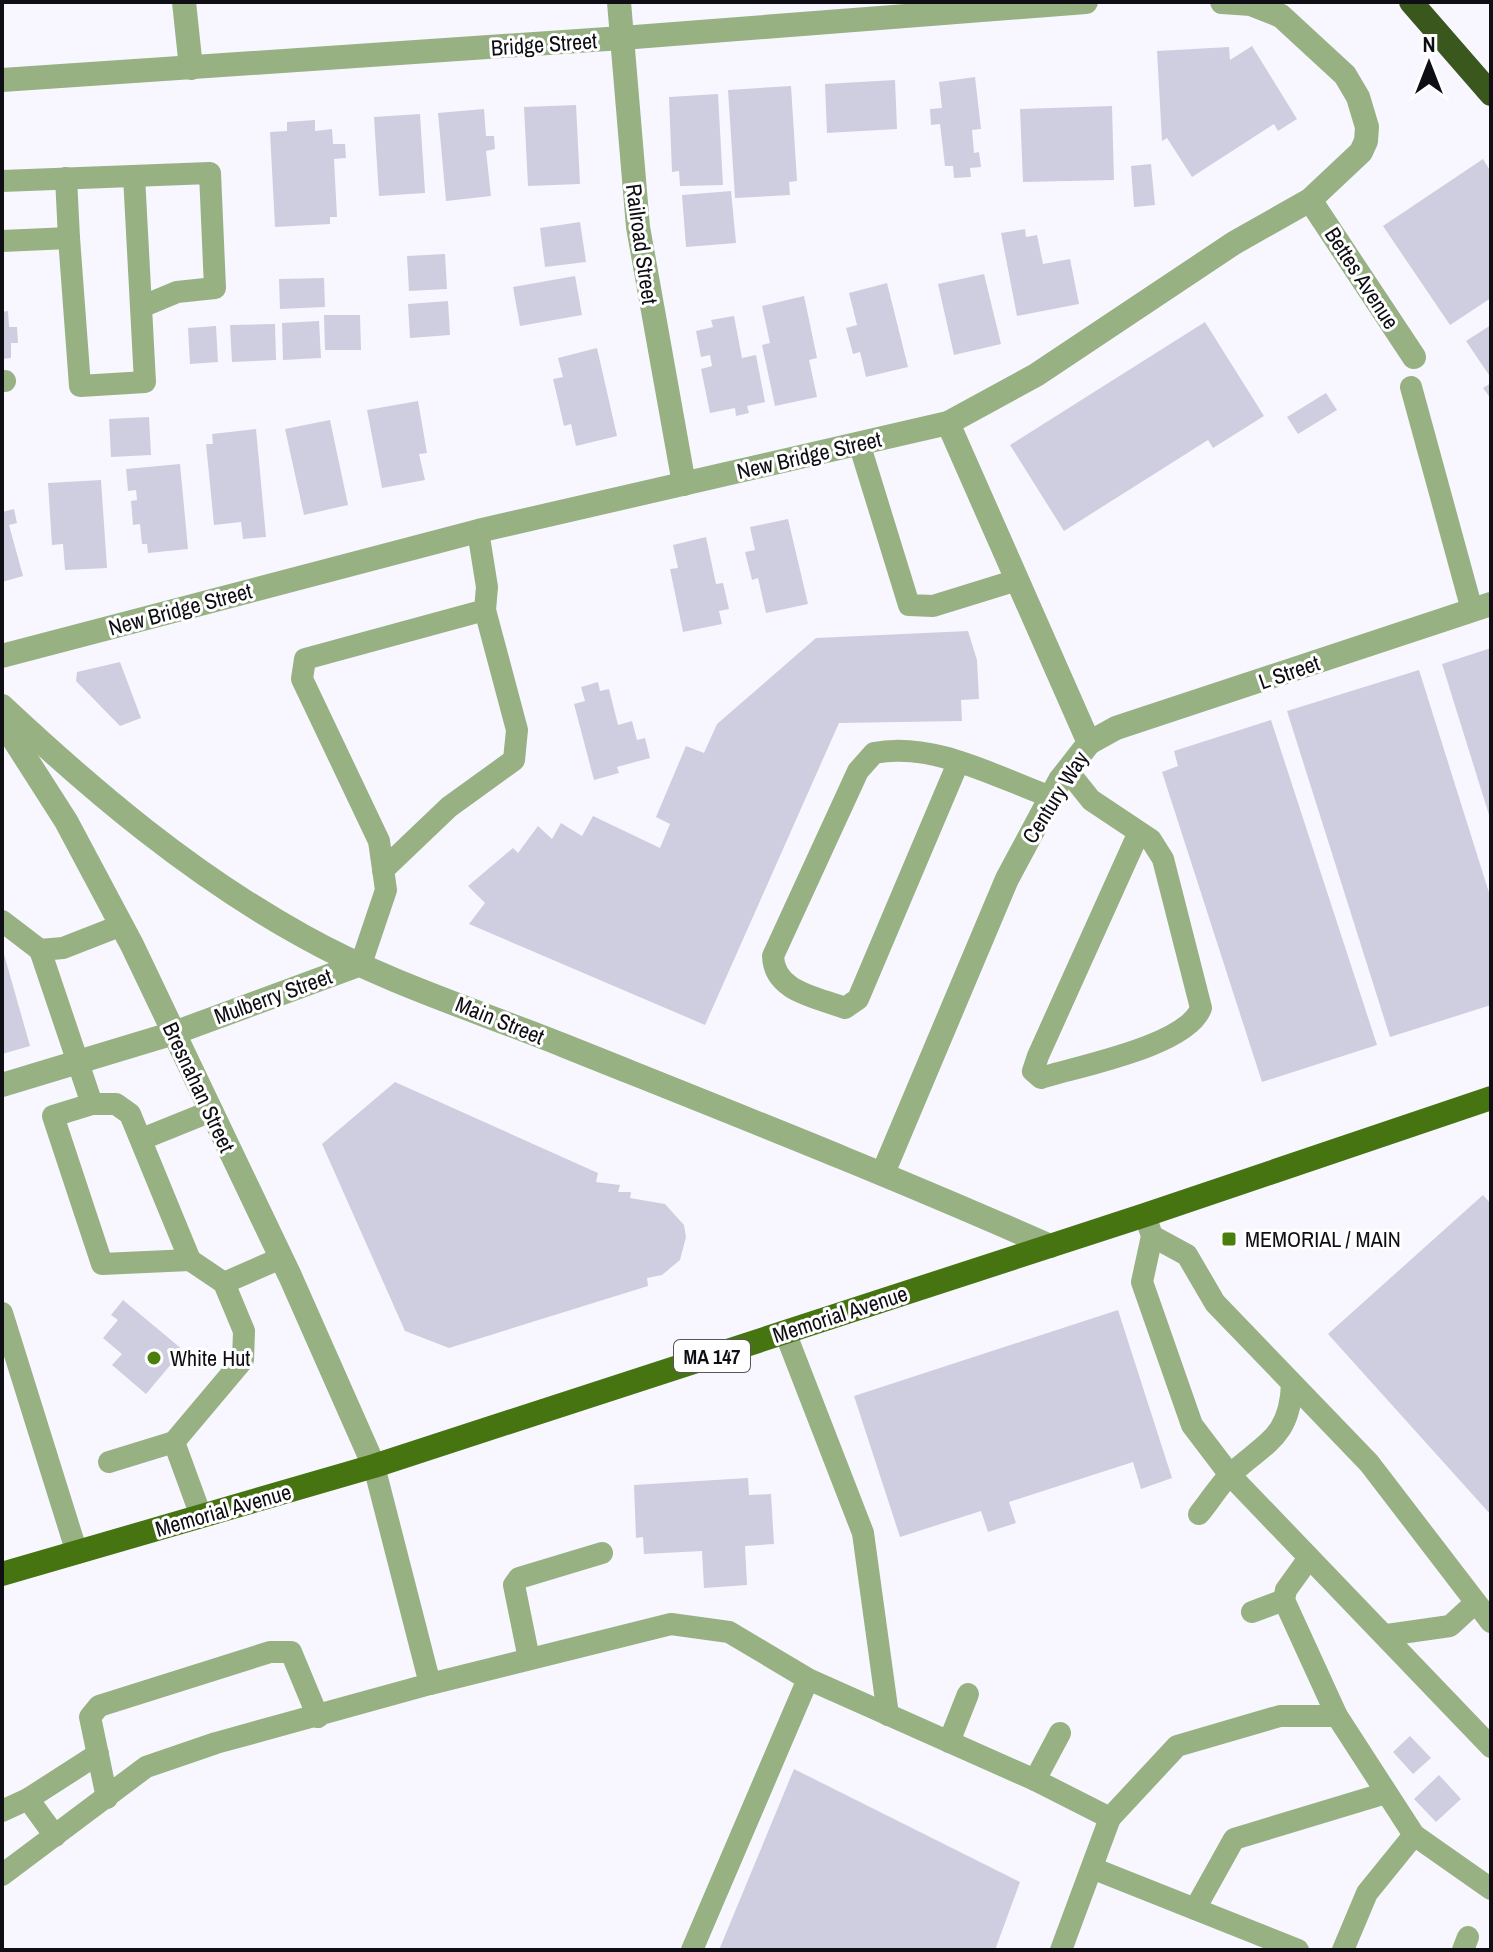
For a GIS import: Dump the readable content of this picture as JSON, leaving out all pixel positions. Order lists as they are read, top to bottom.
{
  "streets": {
    "main road": ["Memorial Avenue", "MA 147"],
    "street": [
      "Bridge Street",
      "Railroad Street",
      "Bettes Avenue",
      "New Bridge Street",
      "L Street",
      "Century Way",
      "Mulberry Street",
      "Main Street",
      "Bresnahan Street"
    ]
  },
  "crossings": [
    ["Bridge Street", "Railroad Street"],
    ["Railroad Street", "New Bridge Street"],
    ["Bettes Avenue", "New Bridge Street"],
    ["New Bridge Street", "Century Way"],
    ["L Street", "Century Way"],
    ["Century Way", "Main Street"],
    ["Mulberry Street", "Main Street"],
    ["Mulberry Street", "Bresnahan Street"],
    ["Main Street", "Memorial Avenue"],
    ["Bresnahan Street", "Memorial Avenue"]
  ],
  "places": {
    "transit": ["MEMORIAL / MAIN"],
    "other": ["White Hut"]
  },
  "north": "top"
}
